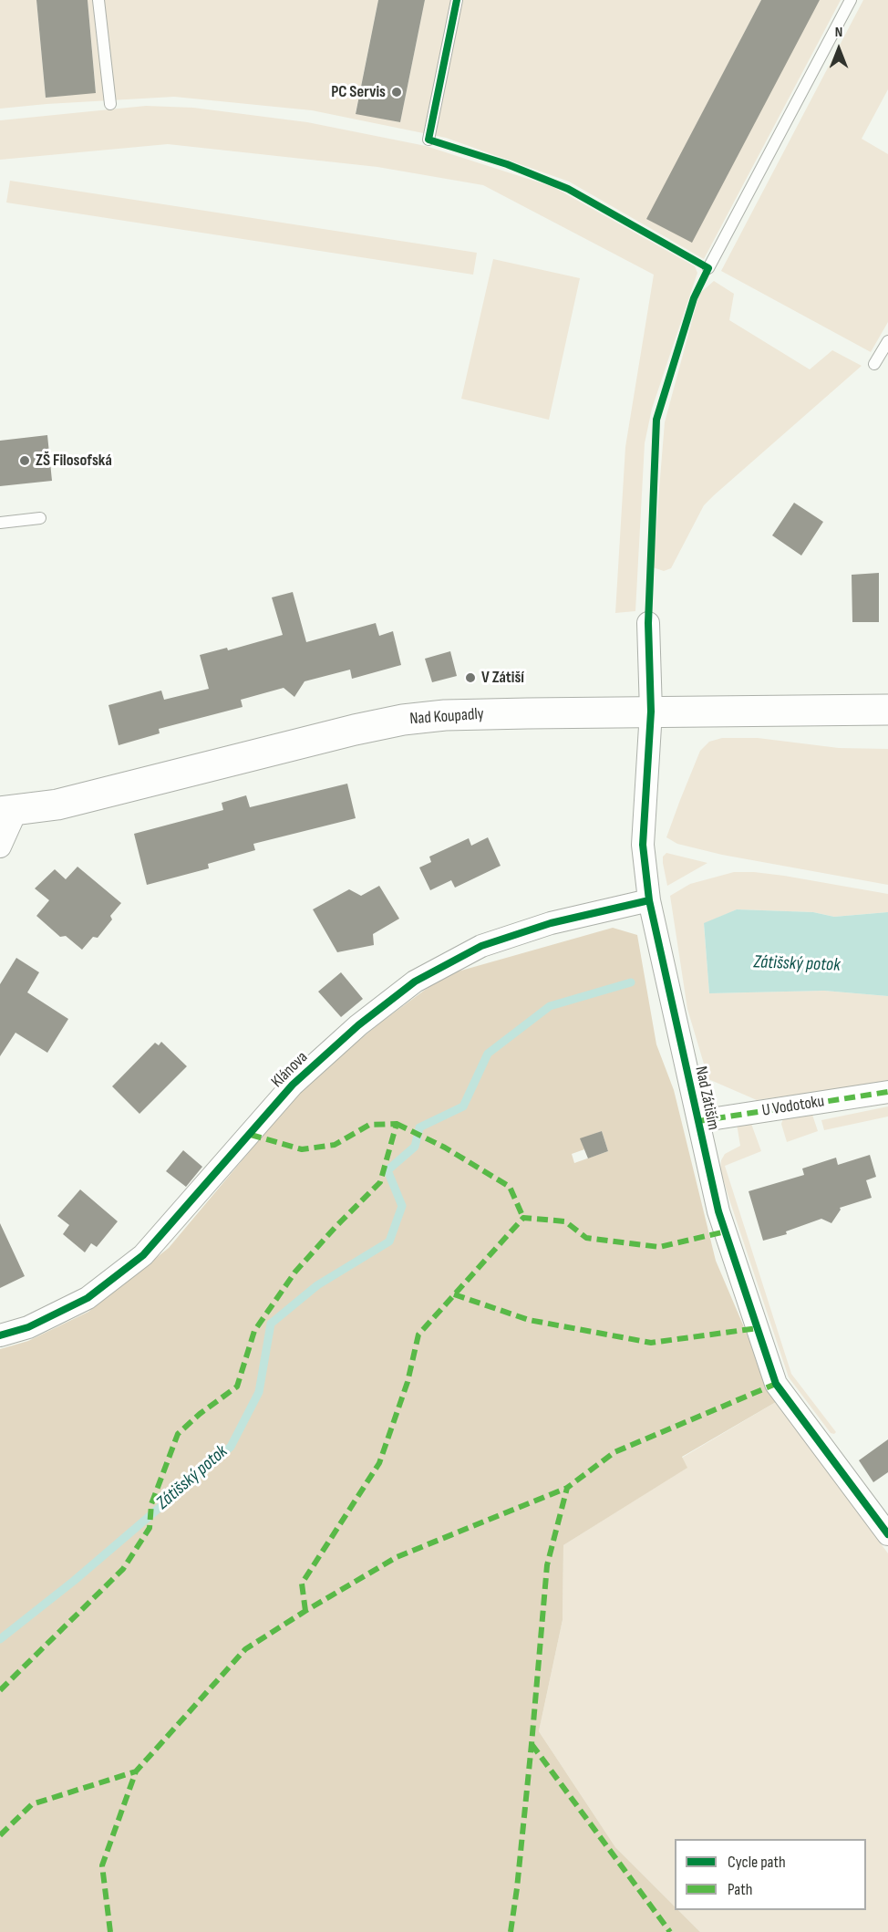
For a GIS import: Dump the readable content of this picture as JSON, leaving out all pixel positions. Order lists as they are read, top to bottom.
{
  "streets": {
    "street": [
      "Nad Koupadly",
      "Klánova",
      "Nad Zátiším",
      "U Vodotoku"
    ]
  },
  "crossings": [
    ["Nad Koupadly", "Nad Zátiším"],
    ["Klánova", "Nad Zátiším"],
    ["Nad Zátiším", "U Vodotoku"]
  ],
  "water": ["Zátišský potok"],
  "places": ["PC Servis", "ZŠ Filosofská", "V Zátiší"],
  "legend": ["Cycle path", "Path"],
  "north": "top"
}
